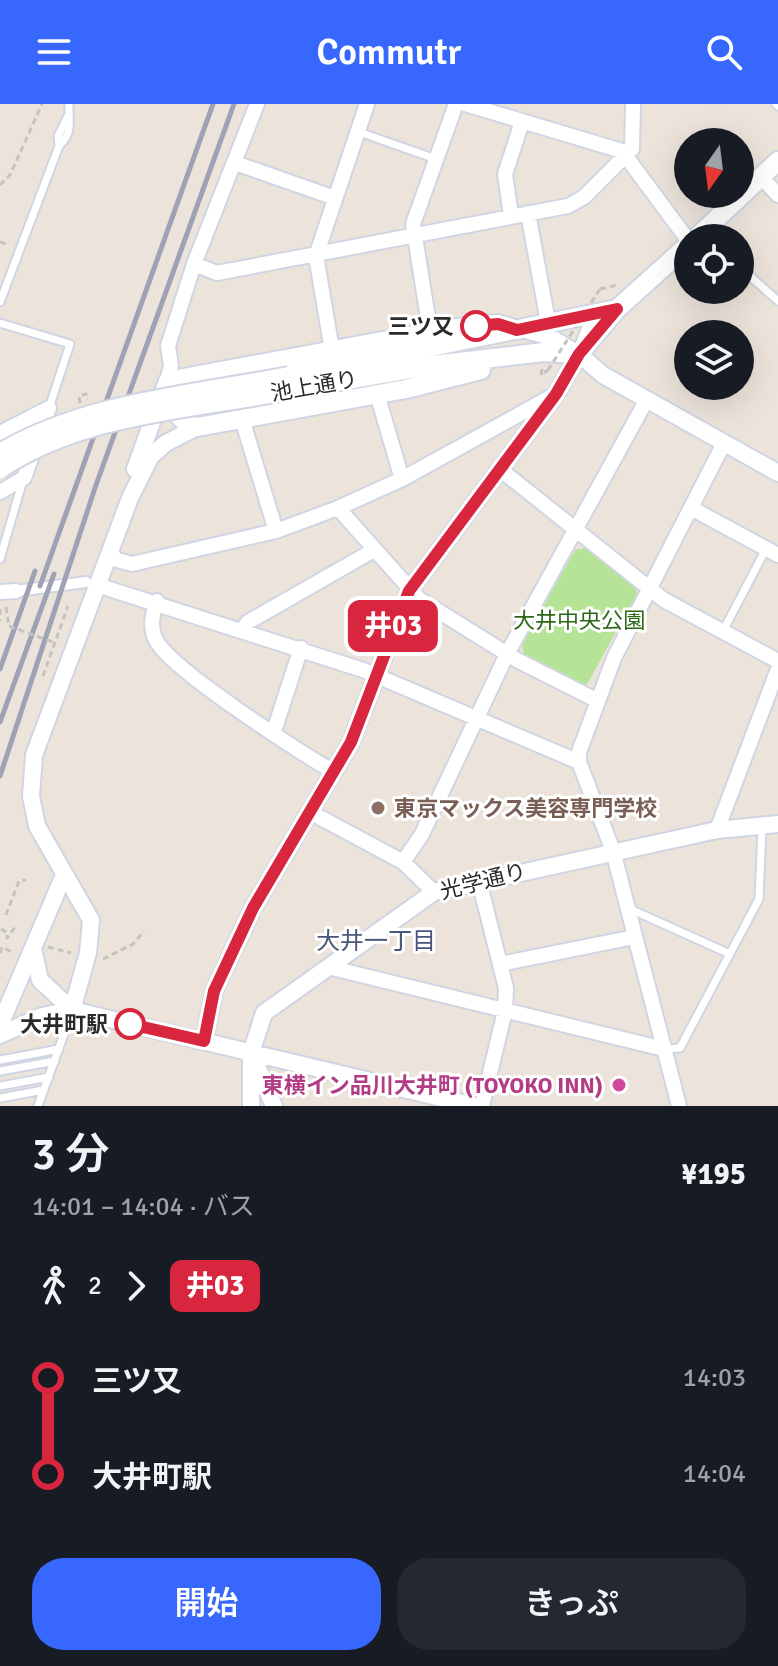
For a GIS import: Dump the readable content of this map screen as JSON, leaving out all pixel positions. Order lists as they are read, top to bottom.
{
  "streets": {
    "main road": ["池上通り"],
    "street": ["光学通り"]
  },
  "districts": ["大井一丁目"],
  "parks": ["大井中央公園"],
  "places": [
    "三ツ又",
    "東京マックス美容専門学校",
    "大井町駅",
    "東横イン品川大井町 (TOYOKO INN)"
  ],
  "lines": ["bus line 井03"],
  "north": "bottom",
  "page": {
    "header": "Commutr",
    "on_map": "井03",
    "heading": ["3 分", "14:01 – 14:04 · バス", "¥195"],
    "legs": ["2", "井03"],
    "list": [
      {
        "name": "三ツ又",
        "value": "14:03"
      },
      {
        "name": "大井町駅",
        "value": "14:04"
      }
    ],
    "buttons": ["開始", "きっぷ"]
  }
}
